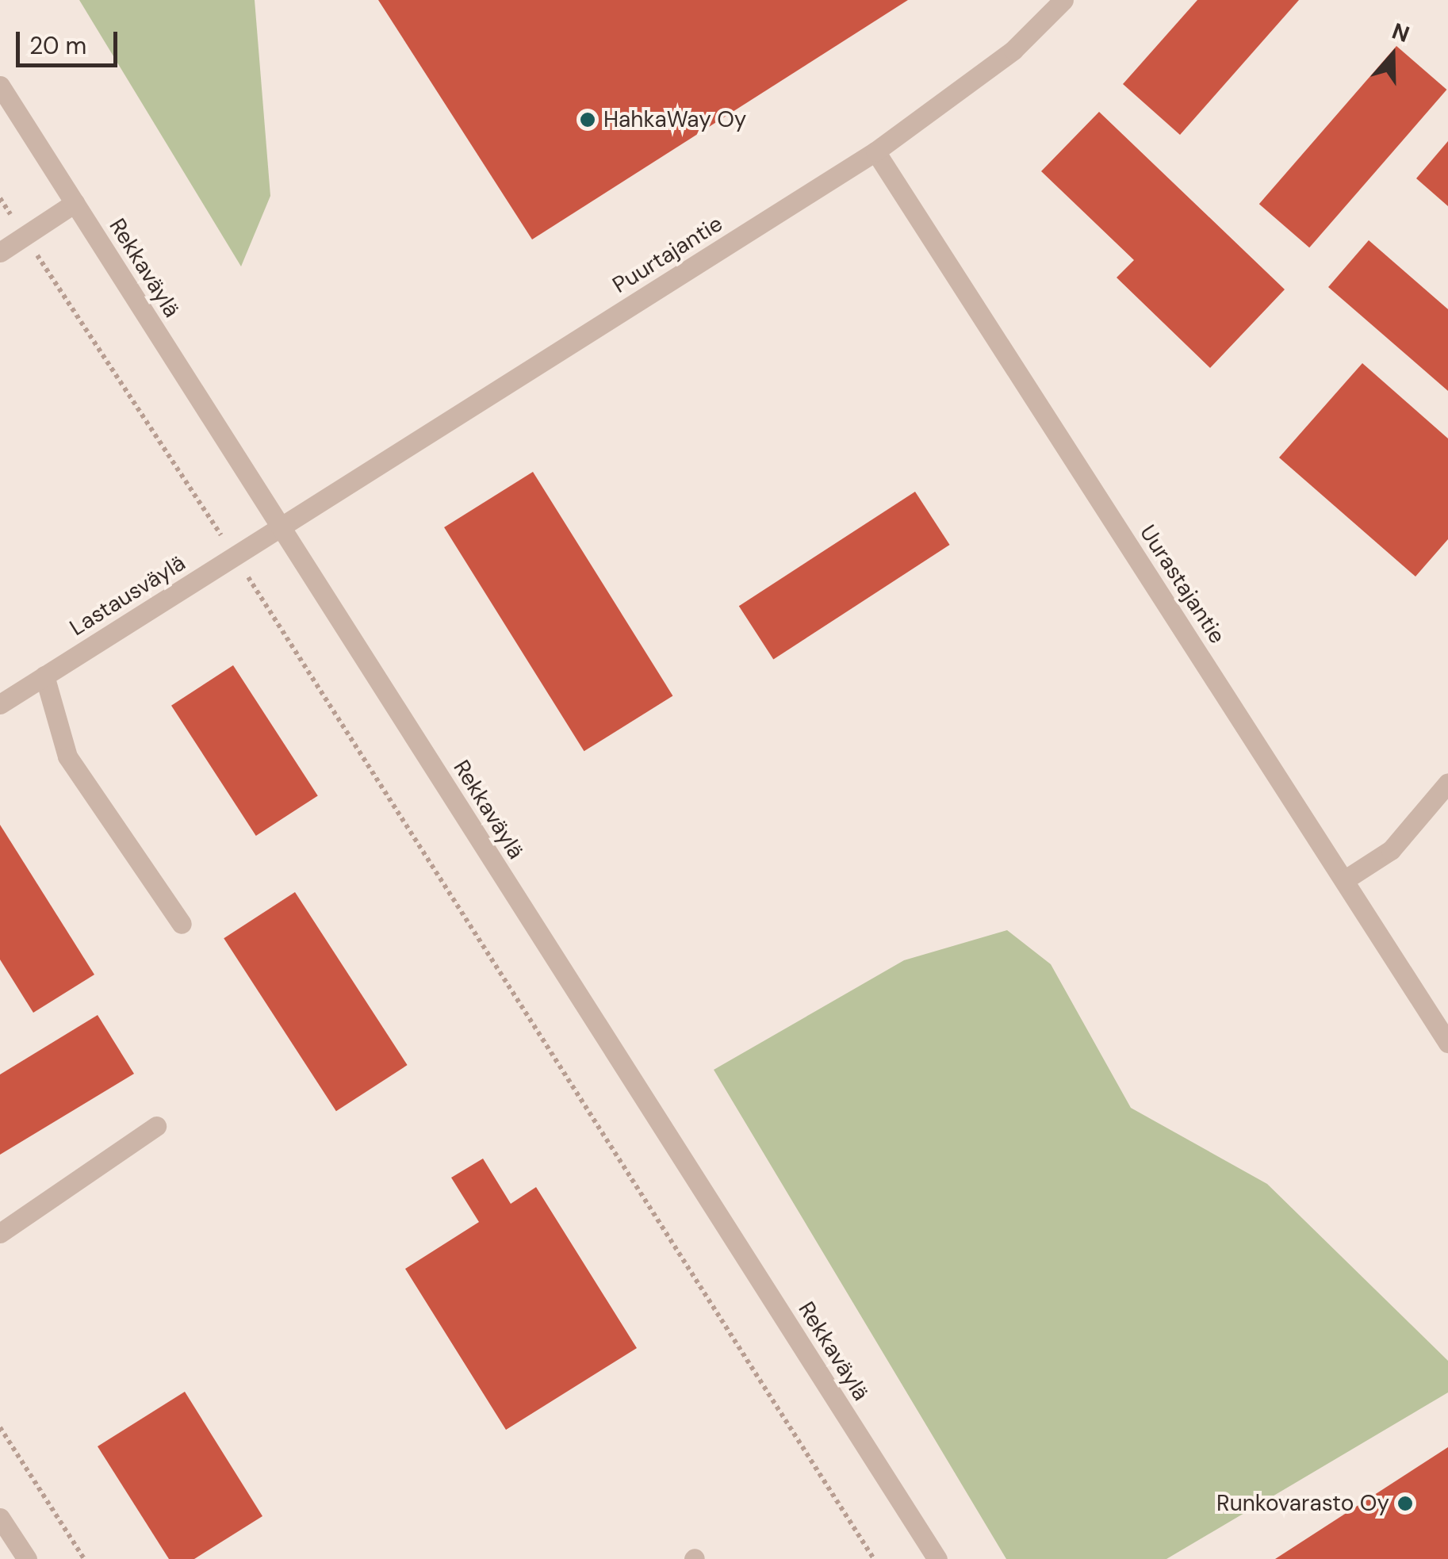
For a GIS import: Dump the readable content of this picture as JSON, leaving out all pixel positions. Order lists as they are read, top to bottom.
{
  "streets": {
    "street": [
      "Puurtajantie",
      "Rekkaväylä",
      "Uurastajantie",
      "Lastausväylä"
    ]
  },
  "crossings": [
    ["Puurtajantie", "Rekkaväylä"],
    ["Puurtajantie", "Uurastajantie"],
    ["Puurtajantie", "Lastausväylä"],
    ["Rekkaväylä", "Lastausväylä"]
  ],
  "places": ["HahkaWay Oy", "Runkovarasto Oy"],
  "scale_bar": "20 m",
  "north": "top"
}
